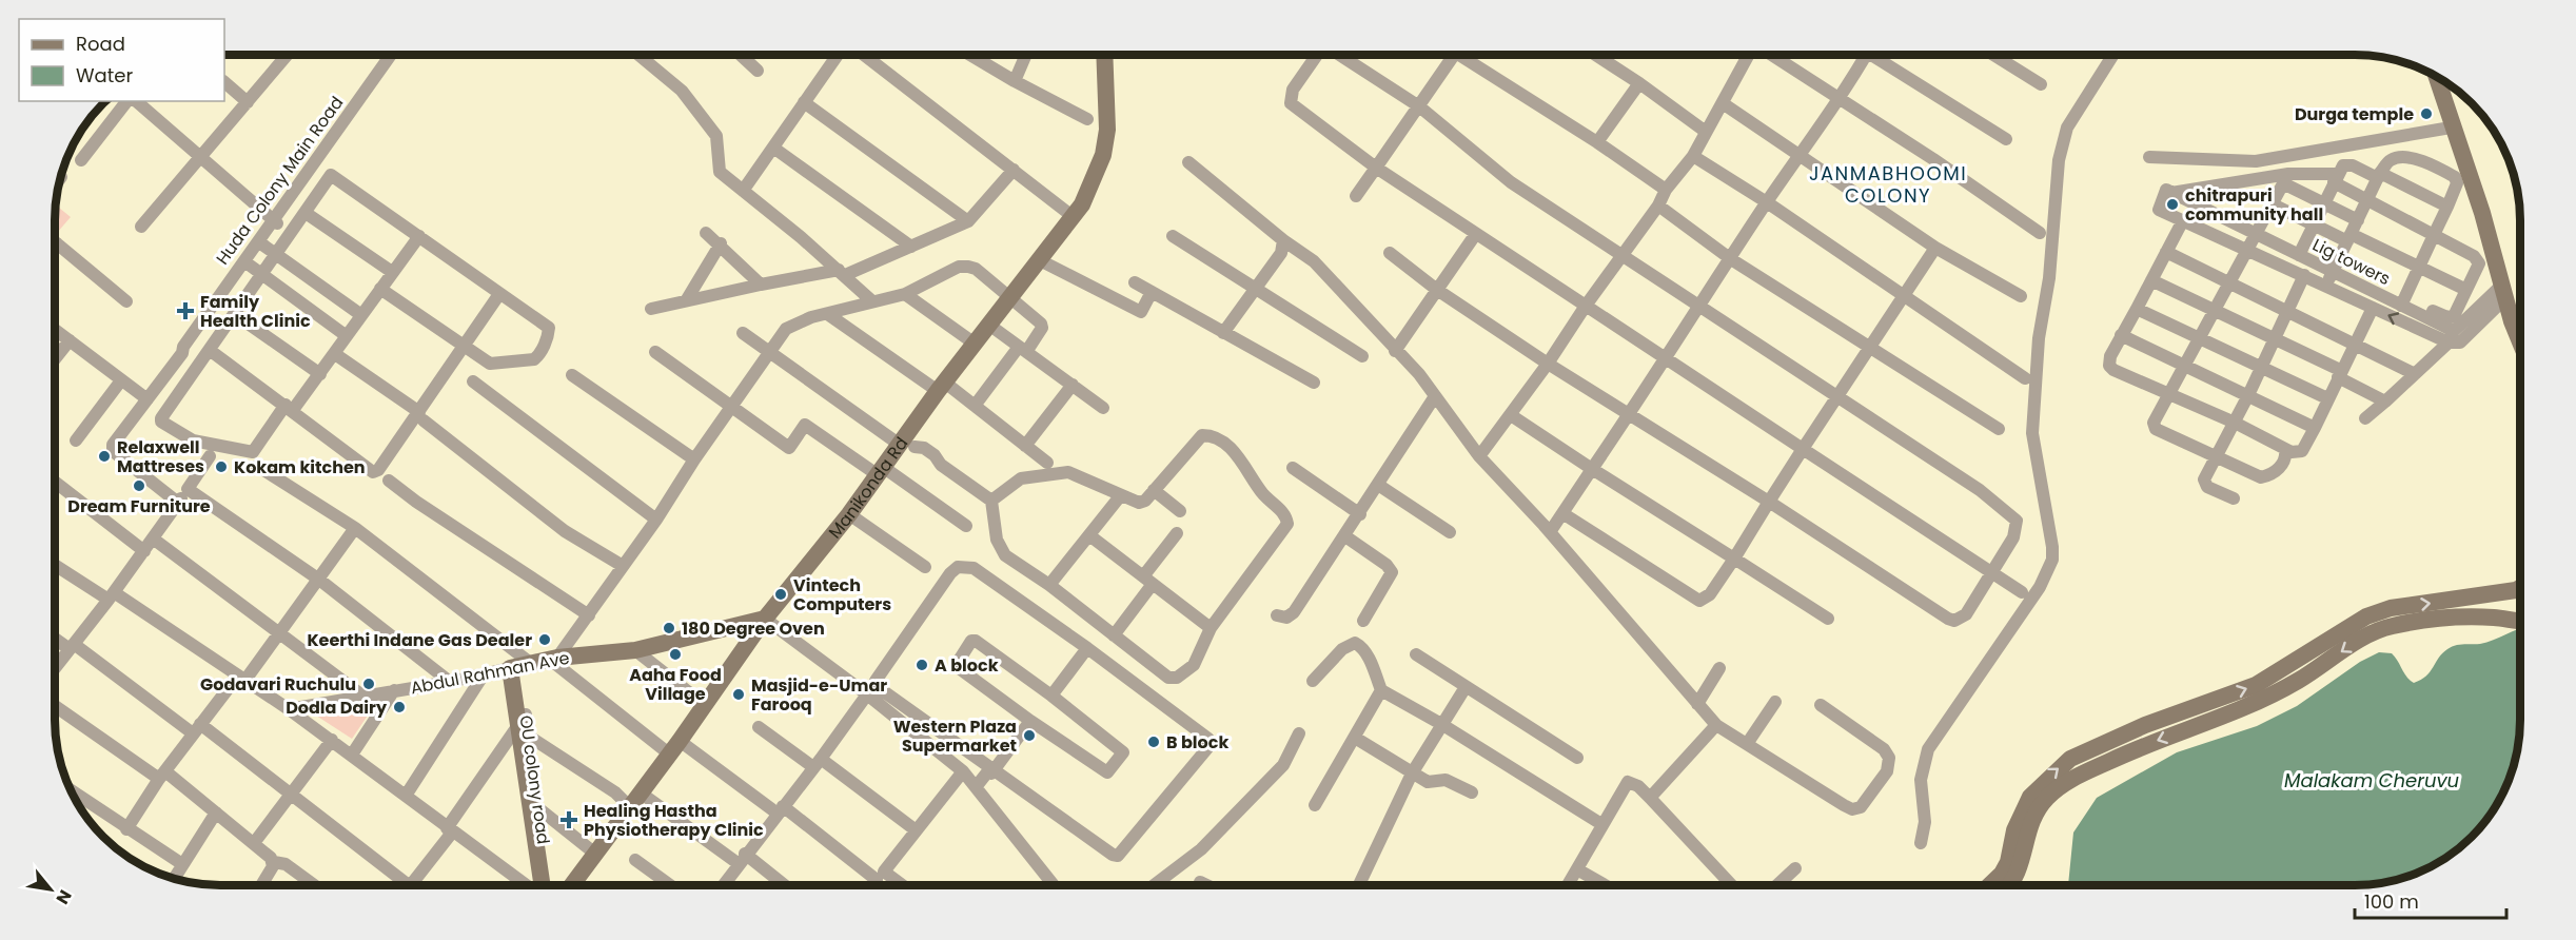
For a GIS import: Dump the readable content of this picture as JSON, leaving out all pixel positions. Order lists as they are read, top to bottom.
{
  "streets": {
    "street": [
      "Huda Colony Main Road",
      "Lig towers",
      "Manikonda Rd",
      "Abdul Rahman Ave",
      "OU colony road"
    ]
  },
  "crossings": [
    ["Manikonda Rd", "Abdul Rahman Ave"],
    ["Abdul Rahman Ave", "OU colony road"]
  ],
  "districts": ["JANMABHOOMI COLONY"],
  "water": ["Malakam Cheruvu"],
  "places": {
    "other": [
      "Durga temple",
      "chitrapuri community hall",
      "Relaxwell Mattreses",
      "Kokam kitchen",
      "Dream Furniture",
      "Vintech Computers",
      "180 Degree Oven",
      "Keerthi Indane Gas Dealer",
      "Aaha Food Village",
      "A block",
      "Godavari Ruchulu",
      "Masjid-e-Umar Farooq",
      "Dodla Dairy",
      "Western Plaza Supermarket",
      "B block"
    ],
    "health": ["Family Health Clinic", "Healing Hastha Physiotherapy Clinic"]
  },
  "legend": ["Road", "Water"],
  "scale_bar": "100 m",
  "north": "bottom right"
}
